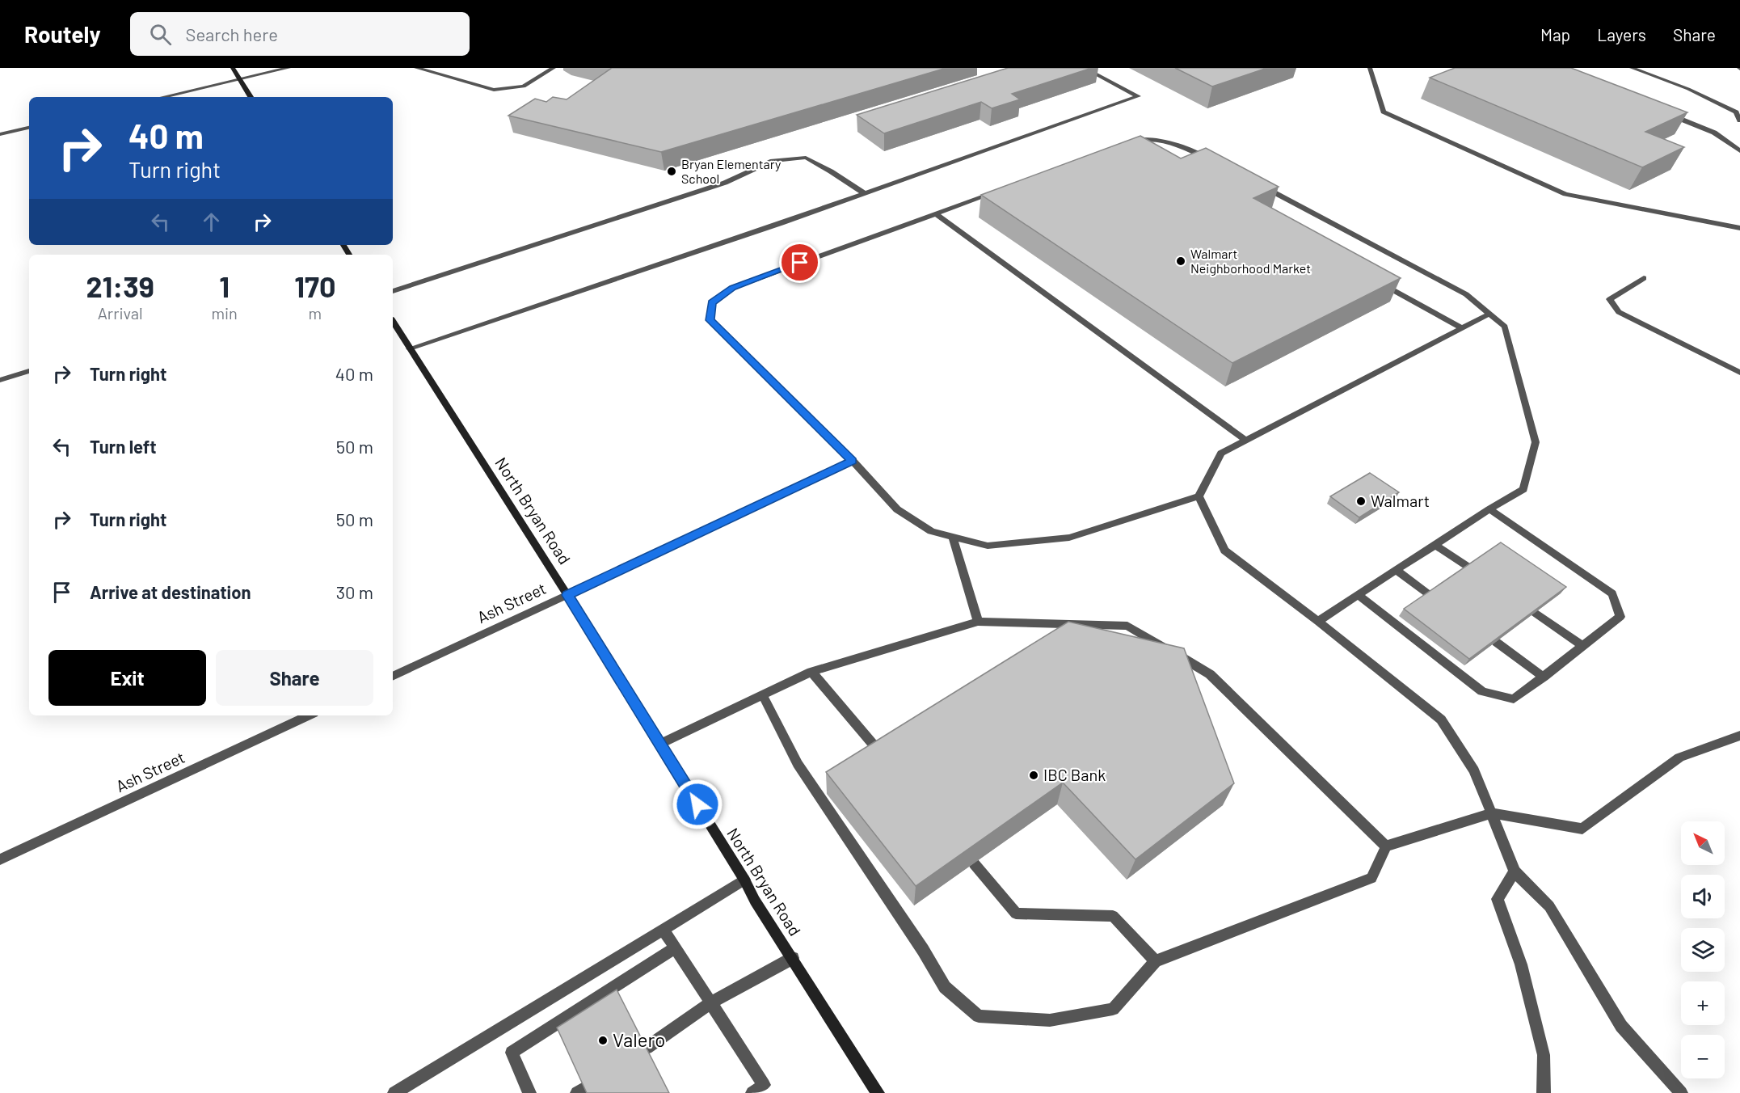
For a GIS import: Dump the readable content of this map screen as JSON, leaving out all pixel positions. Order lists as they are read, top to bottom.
{
  "streets": {
    "street": ["North Bryan Road", "Ash Street"]
  },
  "crossings": [
    ["North Bryan Road", "Ash Street"]
  ],
  "places": [
    "Bryan Elementary School",
    "Walmart Neighborhood Market",
    "Walmart",
    "IBC Bank",
    "Valero"
  ],
  "north": "top left",
  "page": {
    "header": "Routely",
    "search": "Search here",
    "nav": ["Map", "Layers", "Share"],
    "turn": ["40 m", "Turn right"],
    "eta": [
      "21:39",
      "Arrival",
      "1",
      "min",
      "170",
      "m"
    ],
    "list": [
      {
        "name": "Turn right",
        "value": "40 m"
      },
      {
        "name": "Turn left",
        "value": "50 m"
      },
      {
        "name": "Turn right",
        "value": "50 m"
      },
      {
        "name": "Arrive at destination",
        "value": "30 m"
      }
    ],
    "buttons": ["Exit", "Share"],
    "map_buttons": ["+", "−"]
  }
}
